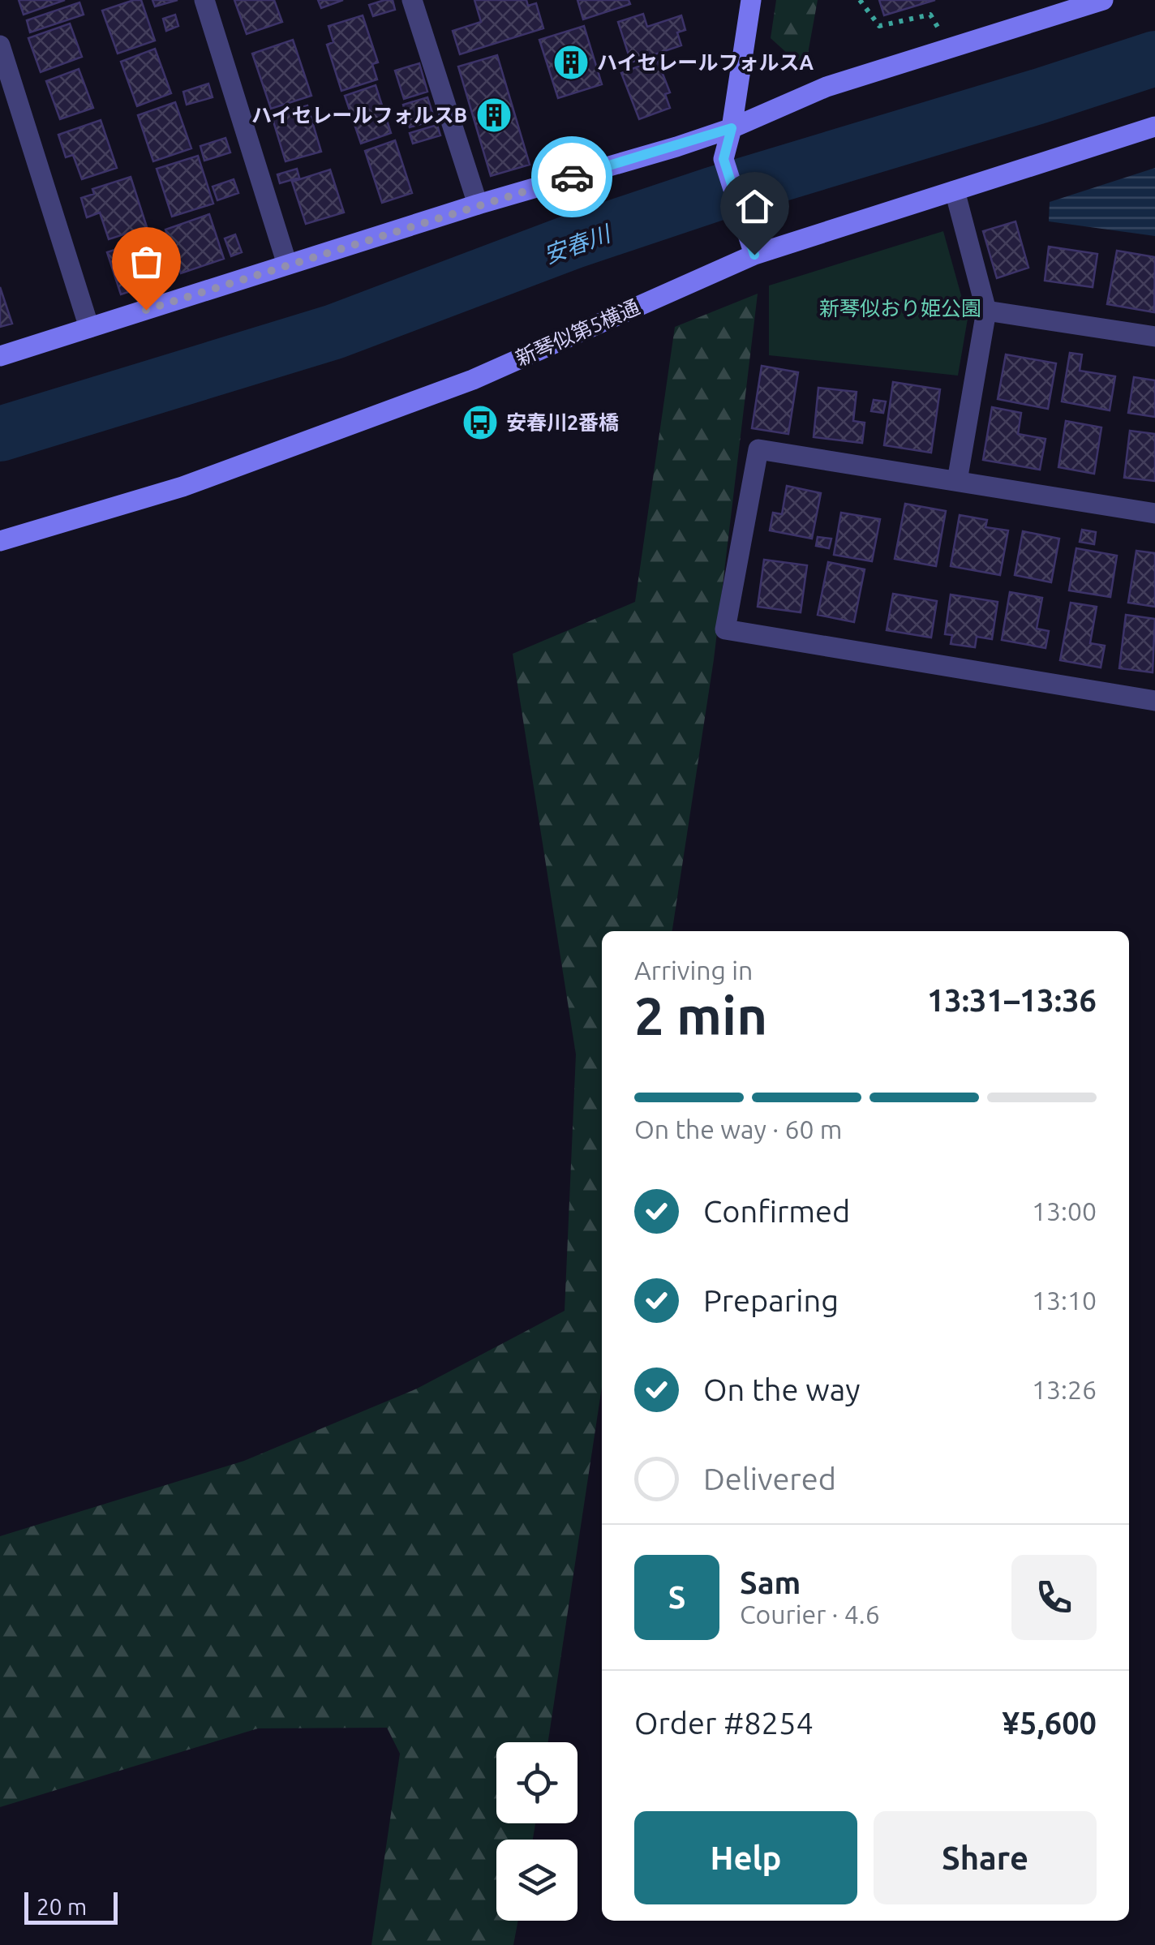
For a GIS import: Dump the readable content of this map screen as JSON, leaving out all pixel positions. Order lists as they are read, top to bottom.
{
  "streets": {
    "street": ["新琴似第5横通"]
  },
  "water": ["安春川"],
  "parks": ["新琴似おり姫公園"],
  "places": {
    "building": ["ハイセレールフォルスA", "ハイセレールフォルスB"],
    "bus stop": ["安春川2番橋"]
  },
  "scale_bar": "20 m",
  "page": {
    "heading": ["2 min", "Arriving in", "13:31–13:36"],
    "panel": [
      "Sam",
      "Courier · 4.6",
      "Order #8254",
      "¥5,600"
    ],
    "bar": "On the way · 60 m",
    "list": [
      ["Confirmed", "13:00"],
      ["Preparing", "13:10"],
      ["On the way", "13:26"],
      "Delivered"
    ],
    "round": "S",
    "buttons": ["Help", "Share"],
    "scale": "20 m"
  }
}
